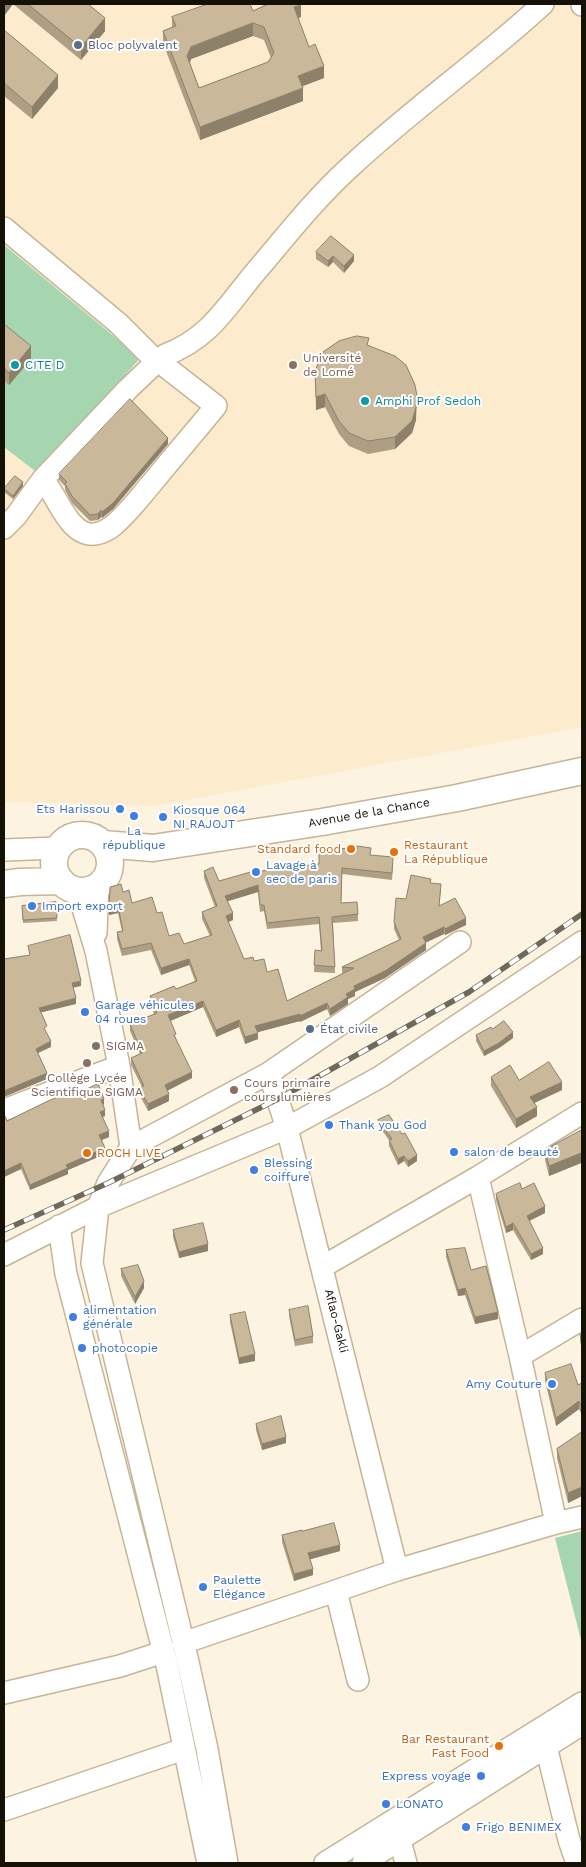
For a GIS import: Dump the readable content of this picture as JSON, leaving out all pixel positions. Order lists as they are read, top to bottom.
{
  "streets": {
    "main road": ["Avenue de la Chance"],
    "street": ["Aflao-Gakli"]
  },
  "places": [
    "Bloc polyvalent",
    "CITE D",
    "Université de Lomé",
    "Amphi Prof Sedoh",
    "Ets Harissou",
    "La république",
    "Kiosque 064 NI RAJOJT",
    "Standard food",
    "Restaurant La République",
    "Lavage à sec de paris",
    "Import export",
    "Garage véhicules 04 roues",
    "État civile",
    "SIGMA",
    "Collège Lycée Scientifique SIGMA",
    "Cours primaire cours lumières",
    "Thank you God",
    "salon de beauté",
    "ROCH LIVE",
    "Blessing coiffure",
    "alimentation générale",
    "photocopie",
    "Amy Couture",
    "Paulette Elégance",
    "Bar Restaurant Fast Food",
    "Express voyage",
    "LONATO",
    "Frigo BENIMEX"
  ]
}
